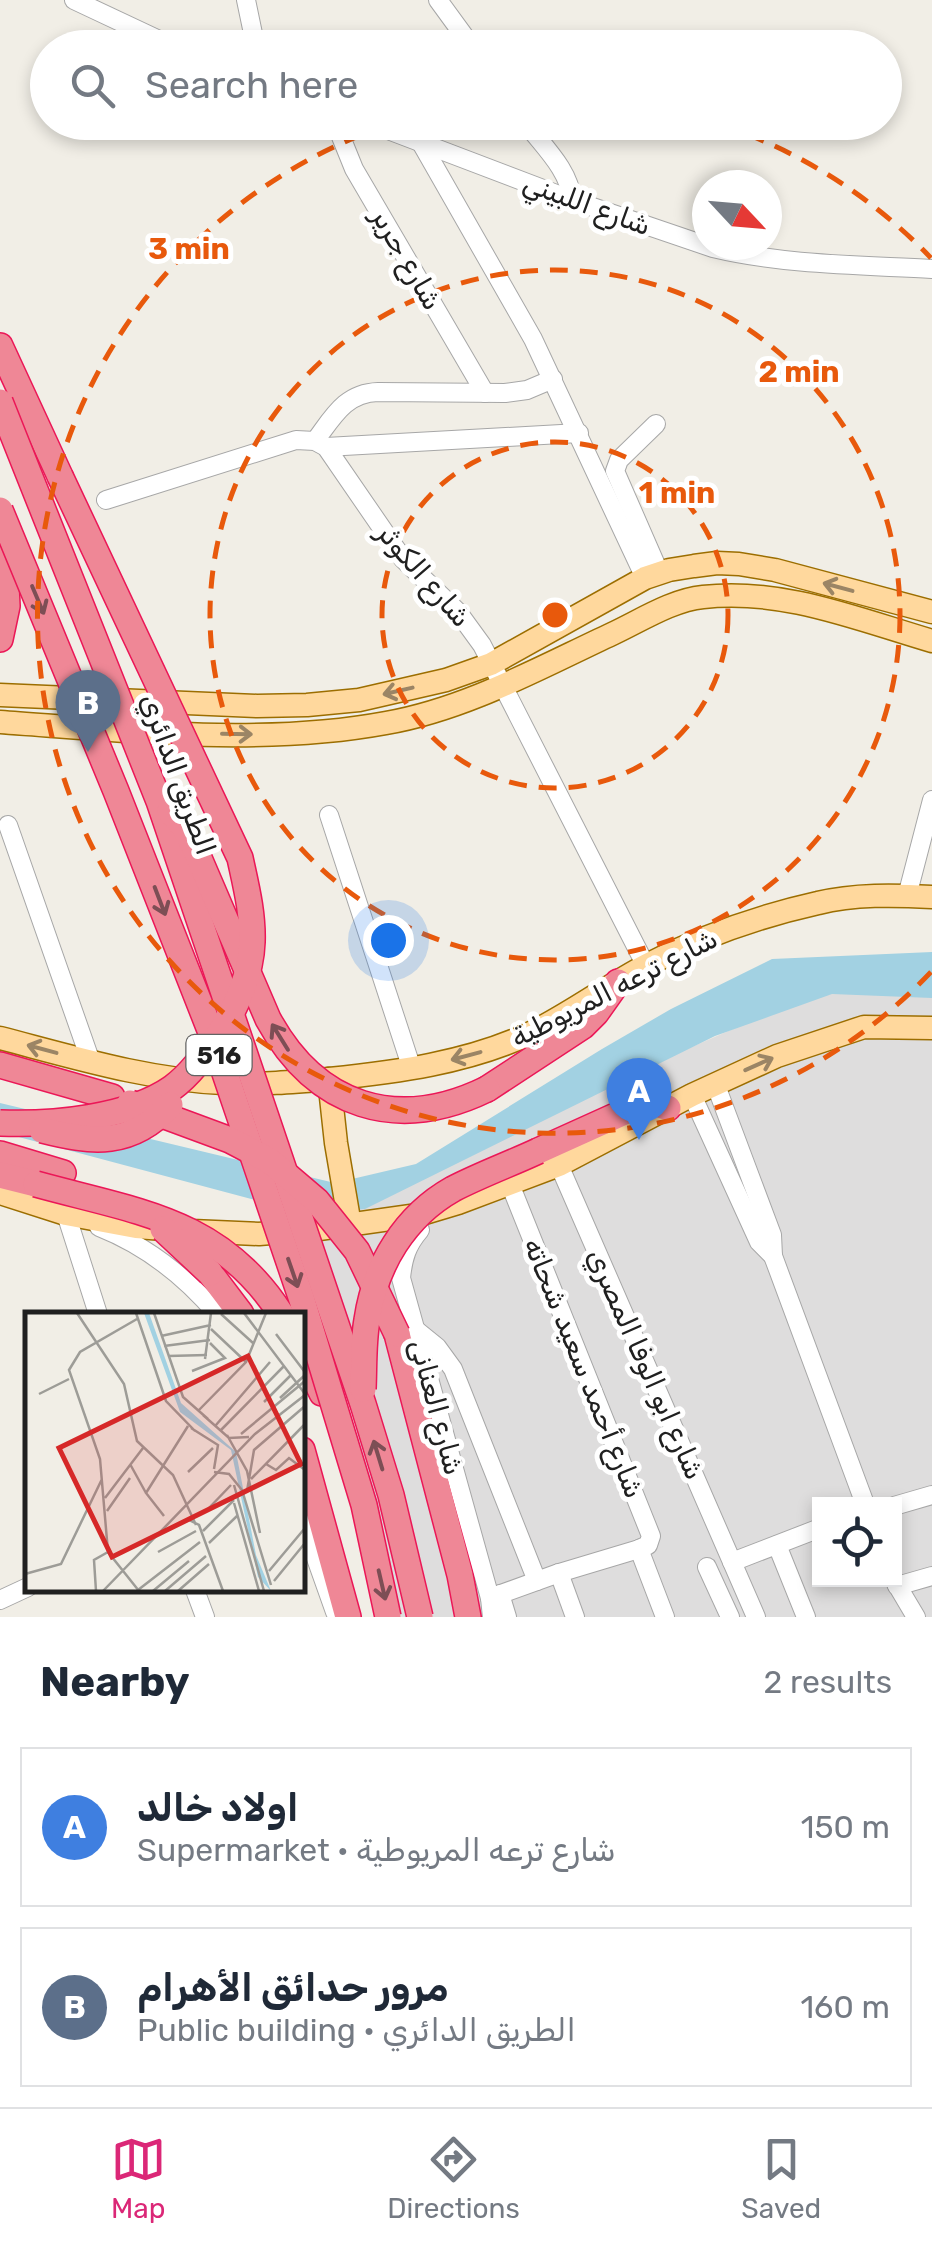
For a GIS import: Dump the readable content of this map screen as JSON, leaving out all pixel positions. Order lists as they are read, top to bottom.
{
  "streets": {
    "highway": ["الطريق الدائري", "516"],
    "main road": ["شارع ترعه المريوطية"],
    "street": [
      "شارع اللبيني",
      "شارع جرير",
      "شارع الكوثر",
      "شارع ابو الوفا المصري",
      "شارع أحمد سعيد شحاته",
      "شارع العنانى"
    ]
  },
  "crossings": [
    ["شارع الكوثر", "شارع ترعه المريوطية"]
  ],
  "north": "bottom right",
  "page": {
    "search": "Search here",
    "pins": ["B", "A"],
    "heading": ["Nearby", "2 results"],
    "list": [
      {
        "mark": "A",
        "name": "اولاد خالد",
        "note": "Supermarket · شارع ترعه المريوطية",
        "value": "150 m"
      },
      {
        "mark": "B",
        "name": "مرور حدائق الأهرام",
        "note": "Public building · الطريق الدائري",
        "value": "160 m"
      }
    ],
    "nav": ["Map", "Directions", "Saved"]
  },
  "rings": ["3 min", "2 min", "1 min"]
}
